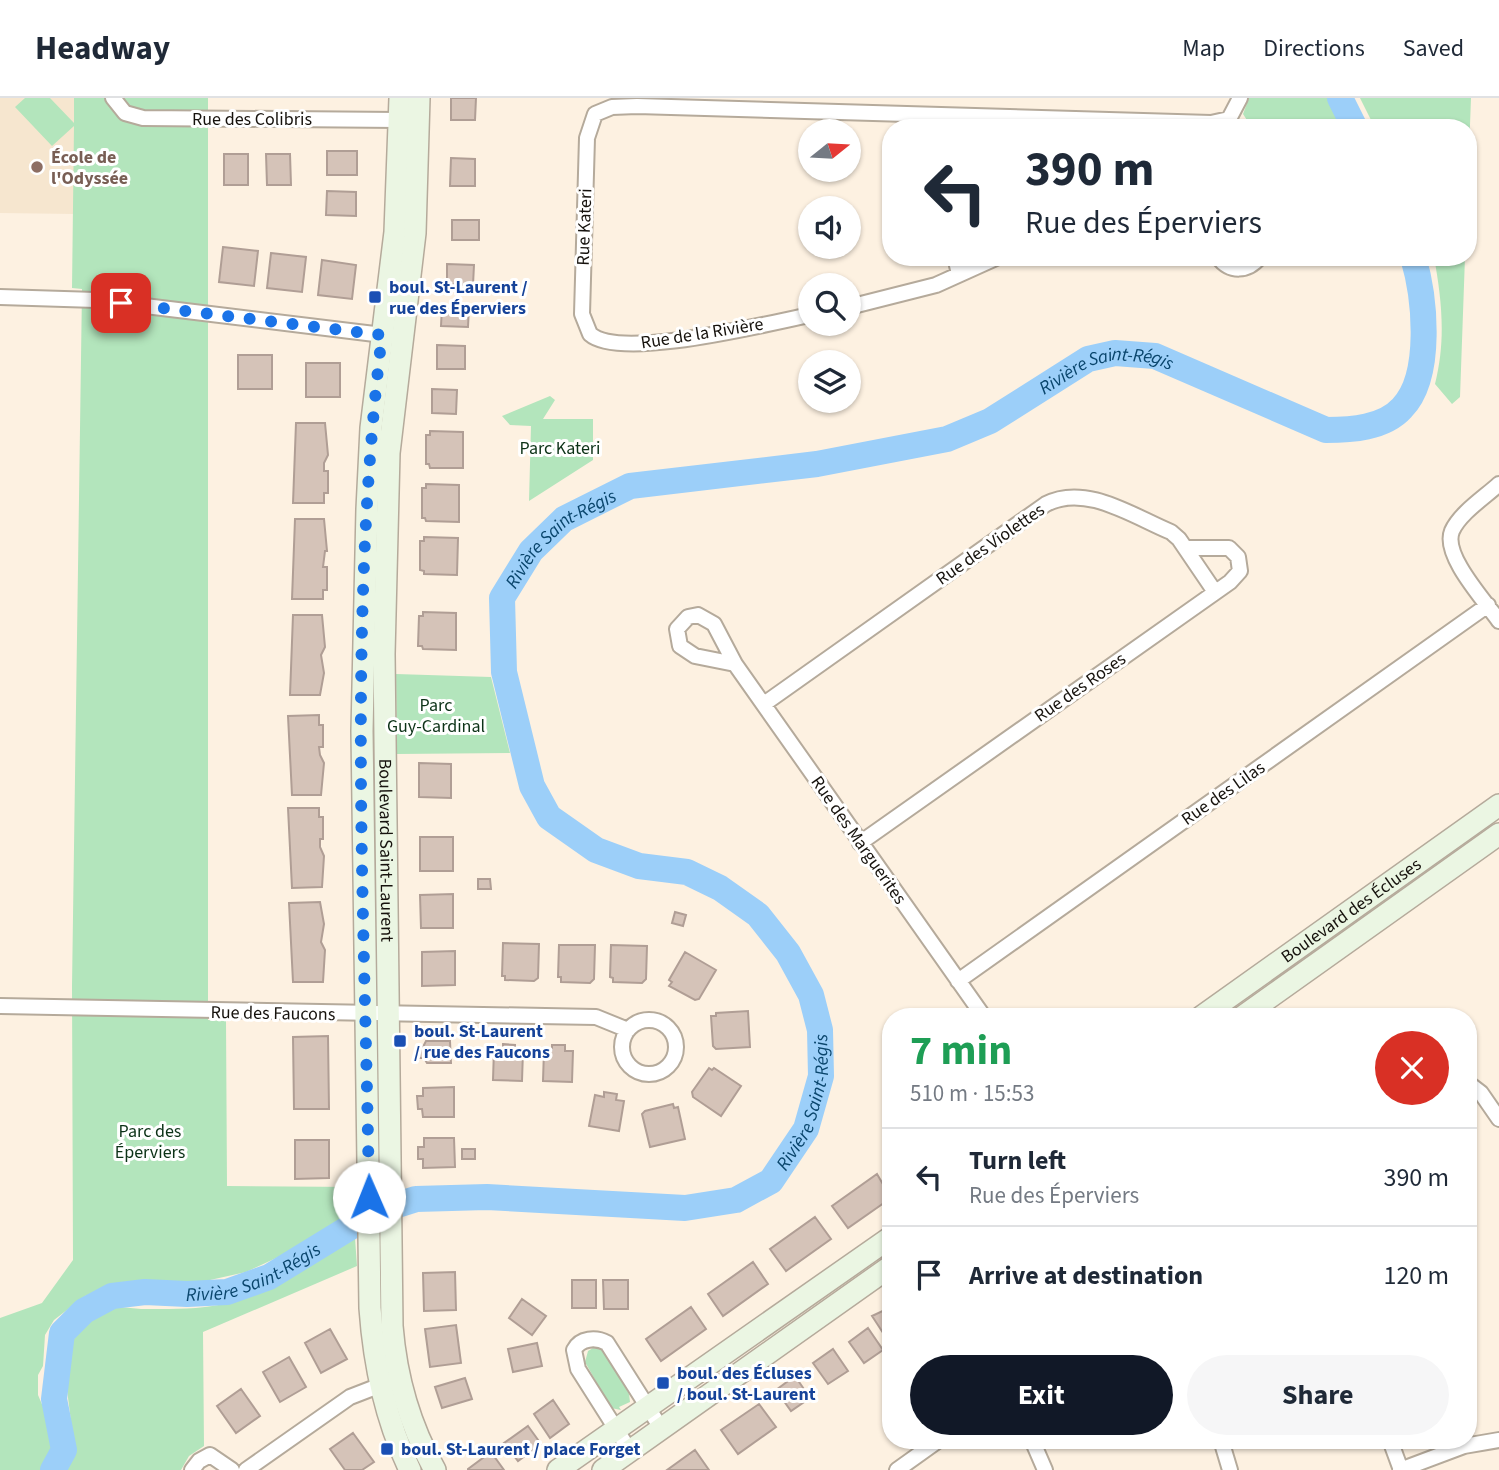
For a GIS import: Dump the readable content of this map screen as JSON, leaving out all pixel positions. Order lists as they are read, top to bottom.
{
  "streets": {
    "street": [
      "Rue des Colibris",
      "Rue Kateri",
      "Rue de la Rivière",
      "Rue des Violettes",
      "Rue des Roses",
      "Rue des Lilas",
      "Rue des Marguerites",
      "Boulevard Saint-Laurent",
      "Boulevard des Écluses",
      "Rue des Faucons"
    ]
  },
  "crossings": [
    ["Rue des Colibris", "Boulevard Saint-Laurent"],
    ["Rue Kateri", "Rue de la Rivière"],
    ["Rue des Violettes", "Rue des Roses"],
    ["Rue des Violettes", "Rue des Marguerites"],
    ["Rue des Roses", "Rue des Marguerites"],
    ["Rue des Lilas", "Rue des Marguerites"],
    ["Boulevard Saint-Laurent", "Rue des Faucons"]
  ],
  "water": ["Rivière Saint-Régis"],
  "parks": ["Parc Kateri", "Parc Guy-Cardinal", "Parc des Éperviers"],
  "places": {
    "other": ["École de l'Odyssée"],
    "transit": [
      "boul. St-Laurent / rue des Éperviers",
      "boul. St-Laurent / rue des Faucons",
      "boul. des Écluses / boul. St-Laurent",
      "boul. St-Laurent / place Forget"
    ]
  },
  "north": "right",
  "page": {
    "header": "Headway",
    "nav": ["Map", "Directions", "Saved"],
    "turn": ["390 m", "Rue des Éperviers"],
    "heading": ["7 min", "510 m · 15:53"],
    "list": [
      {
        "name": "Turn left",
        "note": "Rue des Éperviers",
        "value": "390 m"
      },
      {
        "name": "Arrive at destination",
        "value": "120 m"
      }
    ],
    "buttons": ["Exit", "Share"]
  }
}
